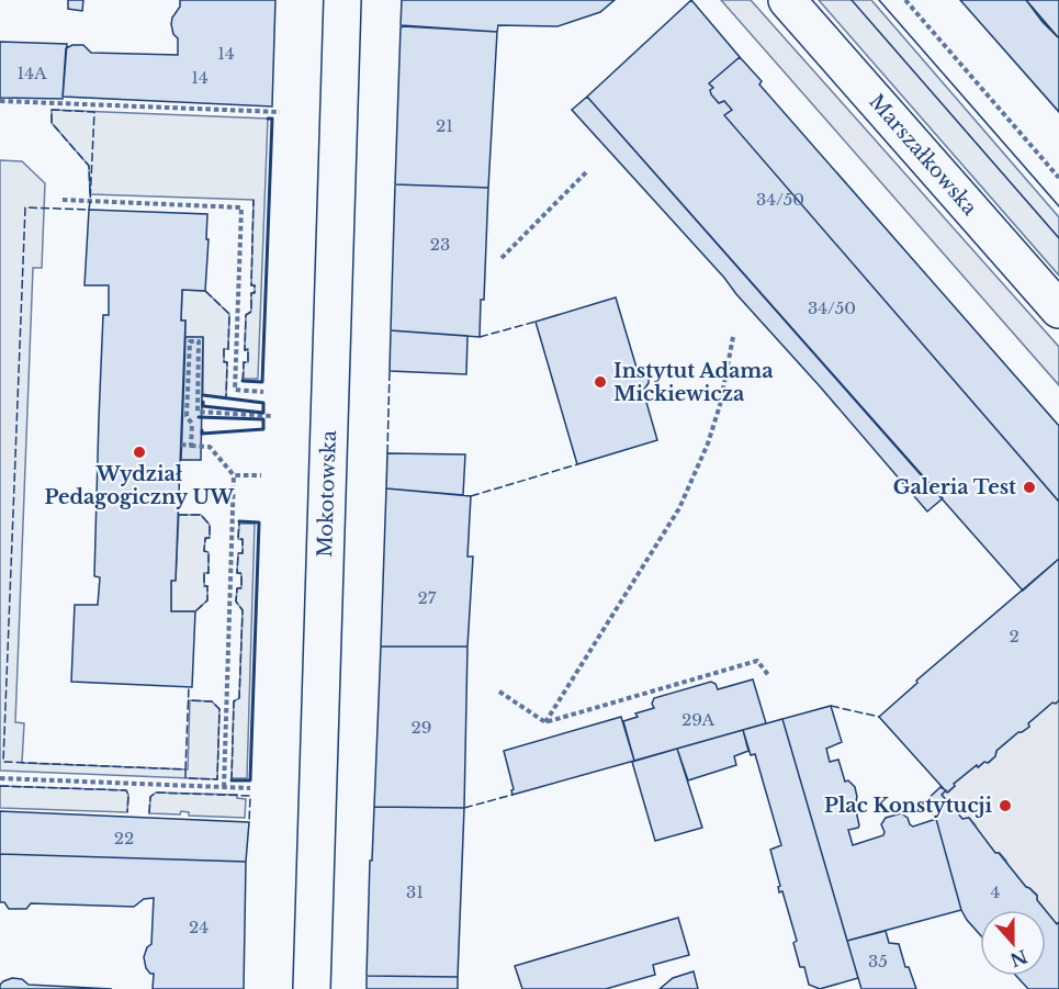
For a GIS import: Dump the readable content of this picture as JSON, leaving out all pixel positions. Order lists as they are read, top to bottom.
{
  "streets": {
    "street": ["Marszałkowska", "Mokotowska"]
  },
  "places": [
    "Instytut Adama Mickiewicza",
    "Wydział Pedagogiczny UW",
    "Galeria Test",
    "Plac Konstytucji"
  ],
  "house_numbers": [
    "14",
    "14A",
    "14",
    "21",
    "34/50",
    "23",
    "34/50",
    "27",
    "2",
    "29A",
    "29",
    "22",
    "31",
    "4",
    "24",
    "35"
  ],
  "north": "bottom"
}
